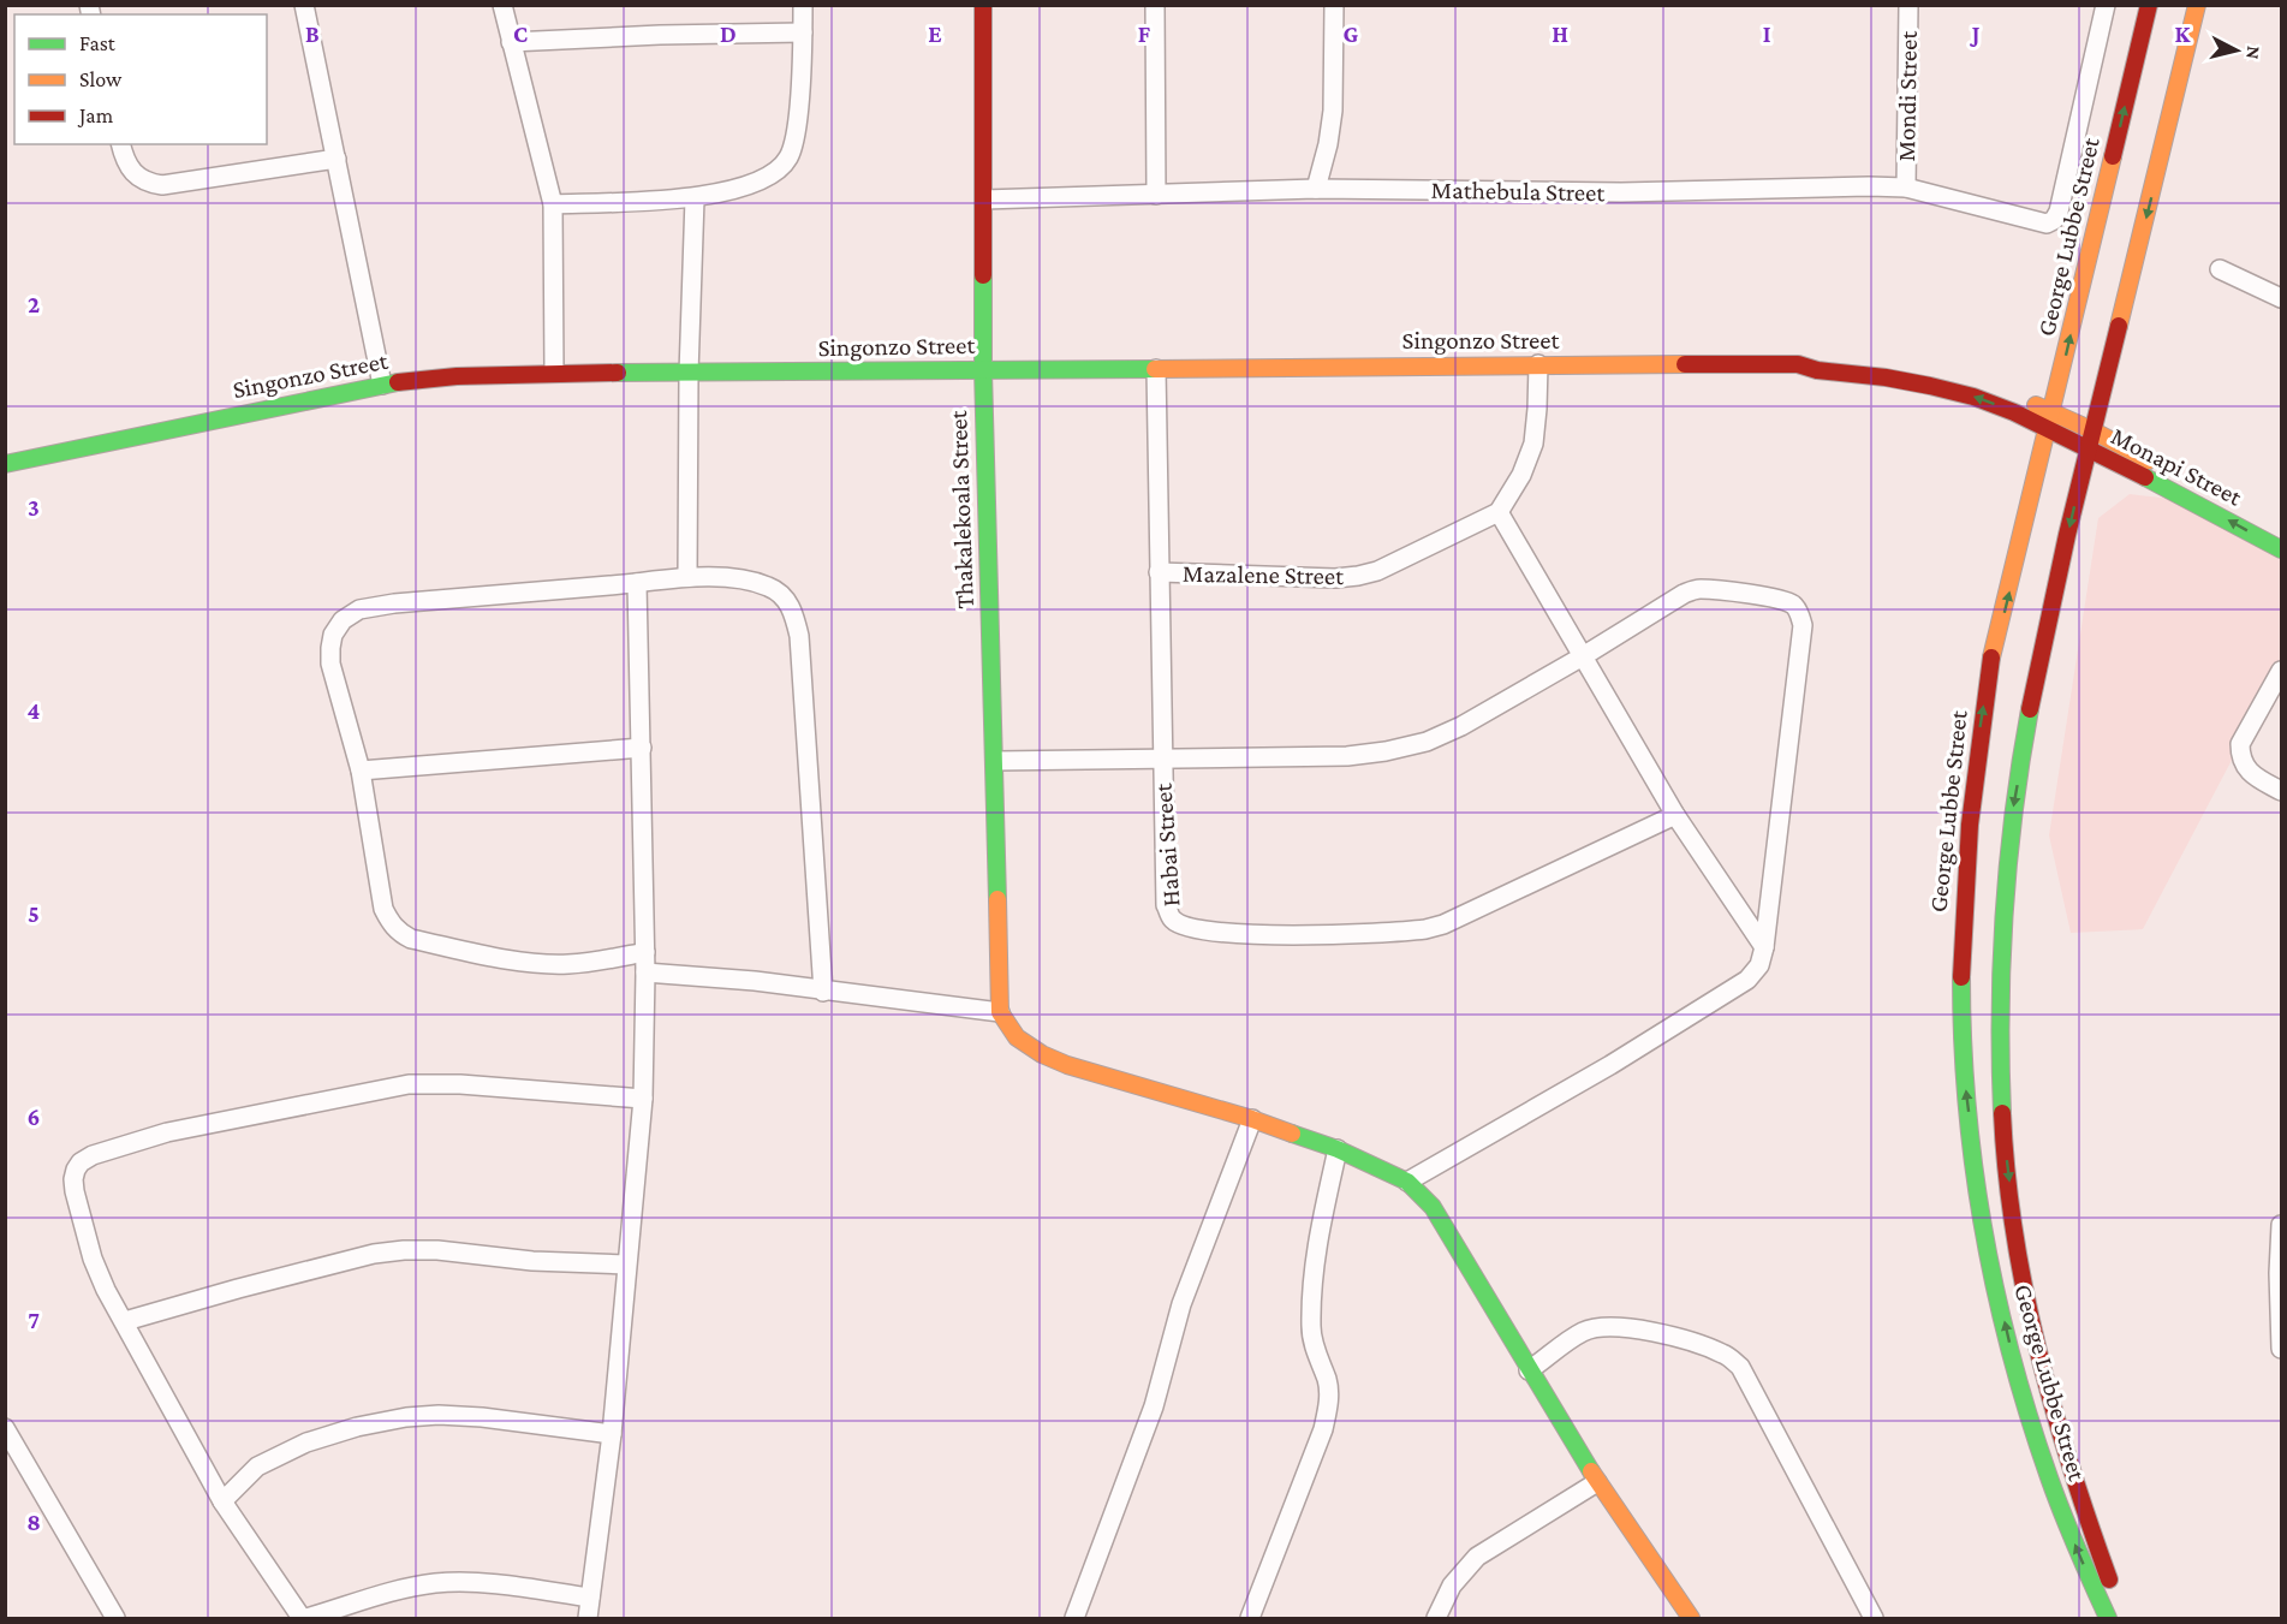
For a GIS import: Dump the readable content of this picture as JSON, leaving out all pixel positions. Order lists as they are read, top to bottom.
{
  "streets": {
    "street": [
      "Mondi Street",
      "Mathebula Street",
      "George Lubbe Street",
      "Singonzo Street",
      "Monapi Street",
      "Thakalekoala Street",
      "Mazalene Street",
      "Habai Street"
    ]
  },
  "crossings": [
    ["Mondi Street", "Mathebula Street"],
    ["Mathebula Street", "Thakalekoala Street"],
    ["George Lubbe Street", "Singonzo Street"],
    ["George Lubbe Street", "Monapi Street"],
    ["Singonzo Street", "Monapi Street"],
    ["Singonzo Street", "Thakalekoala Street"],
    ["Singonzo Street", "Habai Street"],
    ["Mazalene Street", "Habai Street"]
  ],
  "legend": ["Fast", "Slow", "Jam"],
  "north": "right",
  "grid": {
    "columns": [
      "B",
      "C",
      "D",
      "E",
      "F",
      "G",
      "H",
      "I",
      "J",
      "K"
    ],
    "rows": [
      "2",
      "3",
      "4",
      "5",
      "6",
      "7",
      "8"
    ]
  }
}
